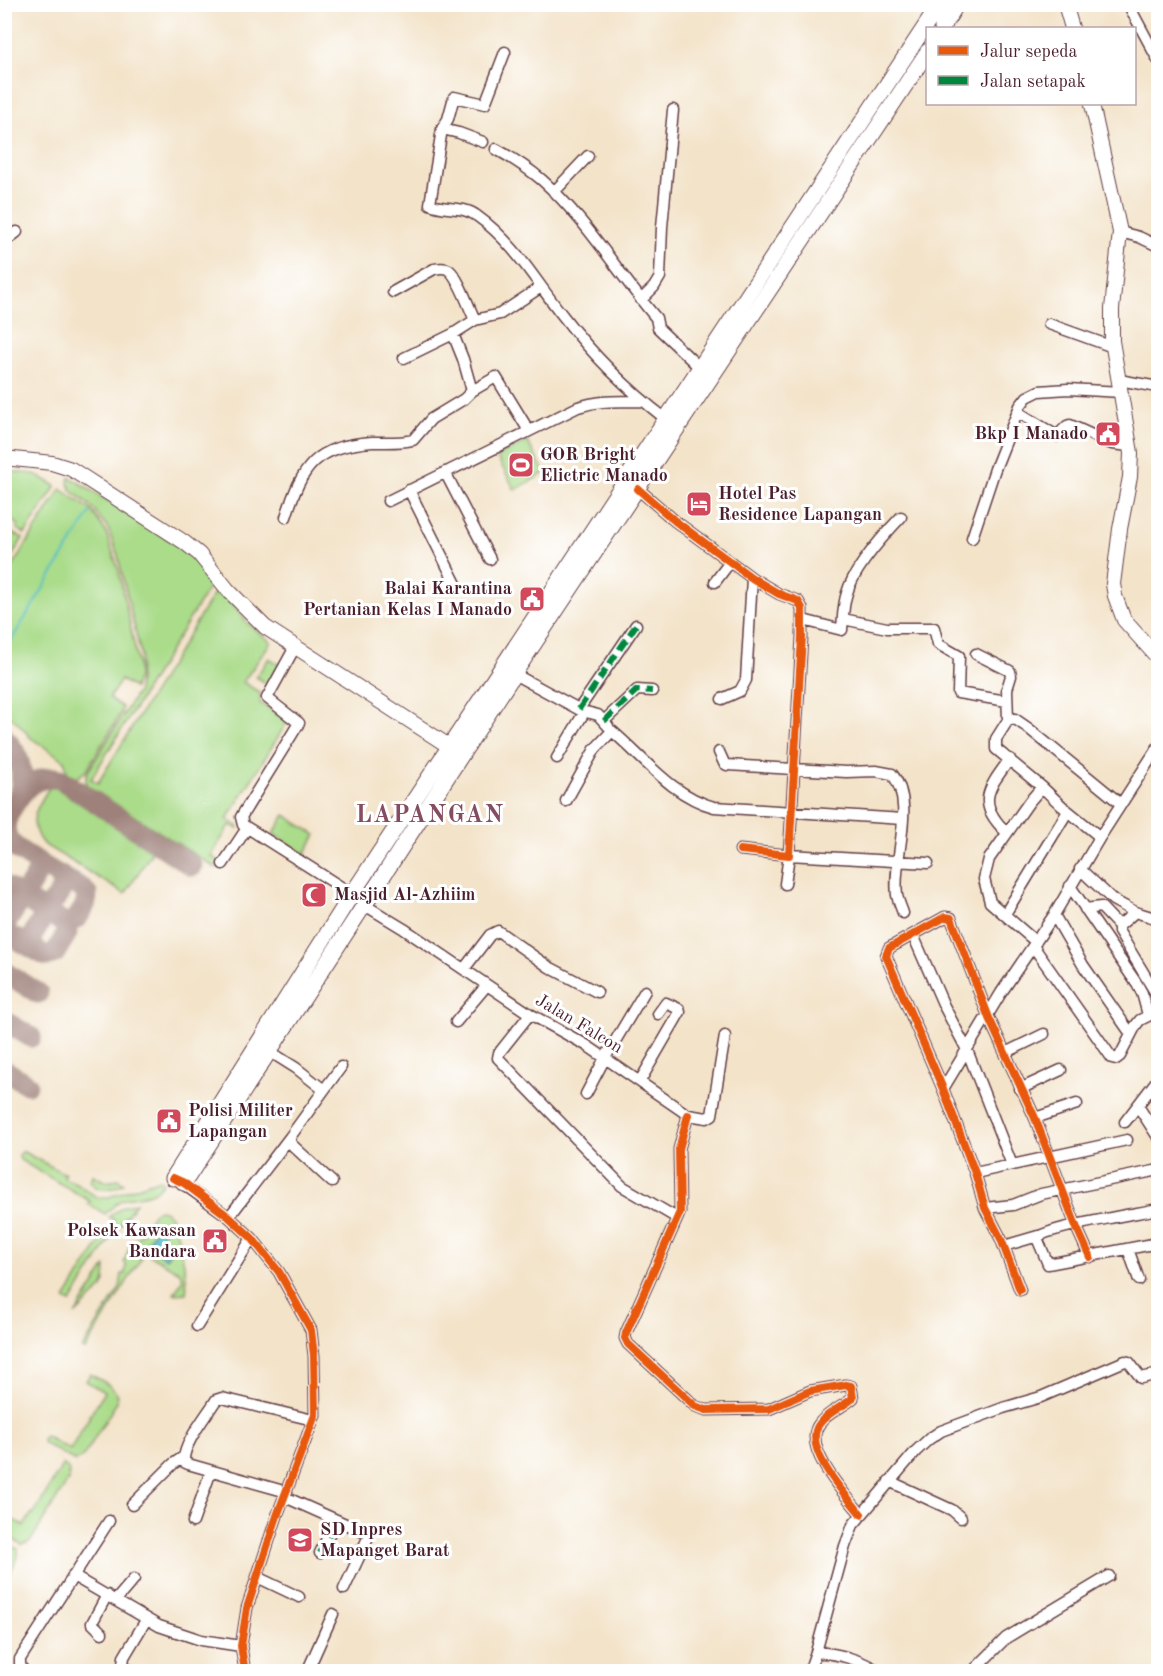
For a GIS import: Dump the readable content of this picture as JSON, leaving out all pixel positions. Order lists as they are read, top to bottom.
{
  "streets": {
    "street": ["Jalan Falcon"]
  },
  "districts": ["LAPANGAN"],
  "places": {
    "public building": [
      "Bkp I Manado",
      "Balai Karantina Pertanian Kelas I Manado",
      "Polisi Militer Lapangan",
      "Polsek Kawasan Bandara"
    ],
    "sports": ["GOR Bright Elictric Manado"],
    "hotel": ["Hotel Pas Residence Lapangan"],
    "mosque": ["Masjid Al-Azhiim"],
    "school or university": ["SD Inpres Mapanget Barat"]
  },
  "legend": ["Jalur sepeda", "Jalan setapak"]
}
